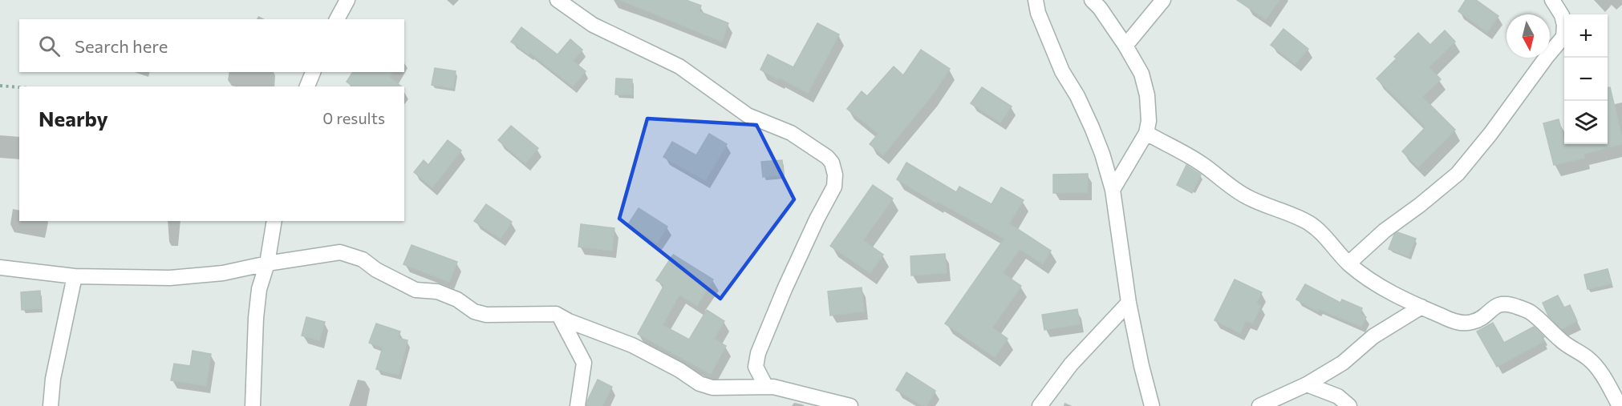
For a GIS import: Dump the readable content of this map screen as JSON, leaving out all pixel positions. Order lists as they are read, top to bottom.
{
  "north": "bottom",
  "page": {
    "map_buttons": ["+", "−"],
    "search": "Search here",
    "heading": ["Nearby", "0 results"]
  }
}
